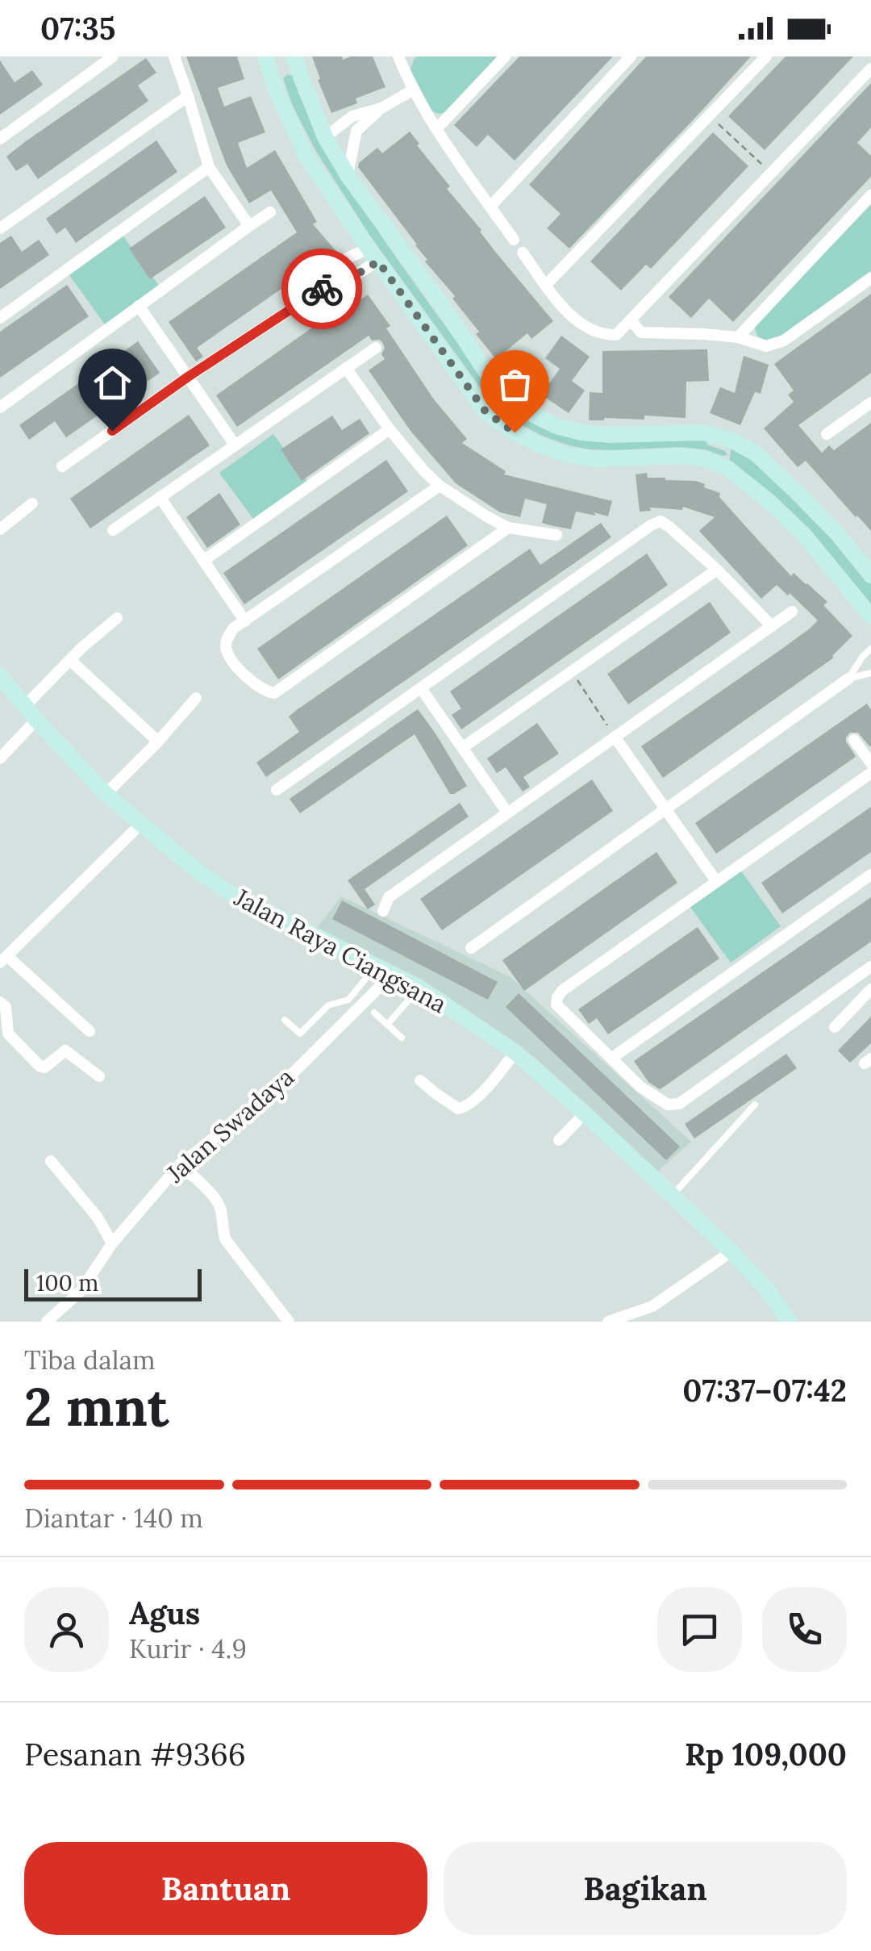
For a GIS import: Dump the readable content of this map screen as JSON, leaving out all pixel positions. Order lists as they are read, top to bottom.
{
  "streets": {
    "street": ["Jalan Raya Ciangsana", "Jalan Swadaya"]
  },
  "crossings": [
    ["Jalan Raya Ciangsana", "Jalan Swadaya"]
  ],
  "scale_bar": "100 m",
  "page": {
    "status": "07:35",
    "scale": "100 m",
    "heading": ["2 mnt", "Tiba dalam", "07:37–07:42"],
    "panel": [
      "Agus",
      "Kurir · 4.9",
      "Pesanan #9366",
      "Rp 109,000"
    ],
    "bar": "Diantar · 140 m",
    "buttons": ["Bantuan", "Bagikan"]
  }
}
